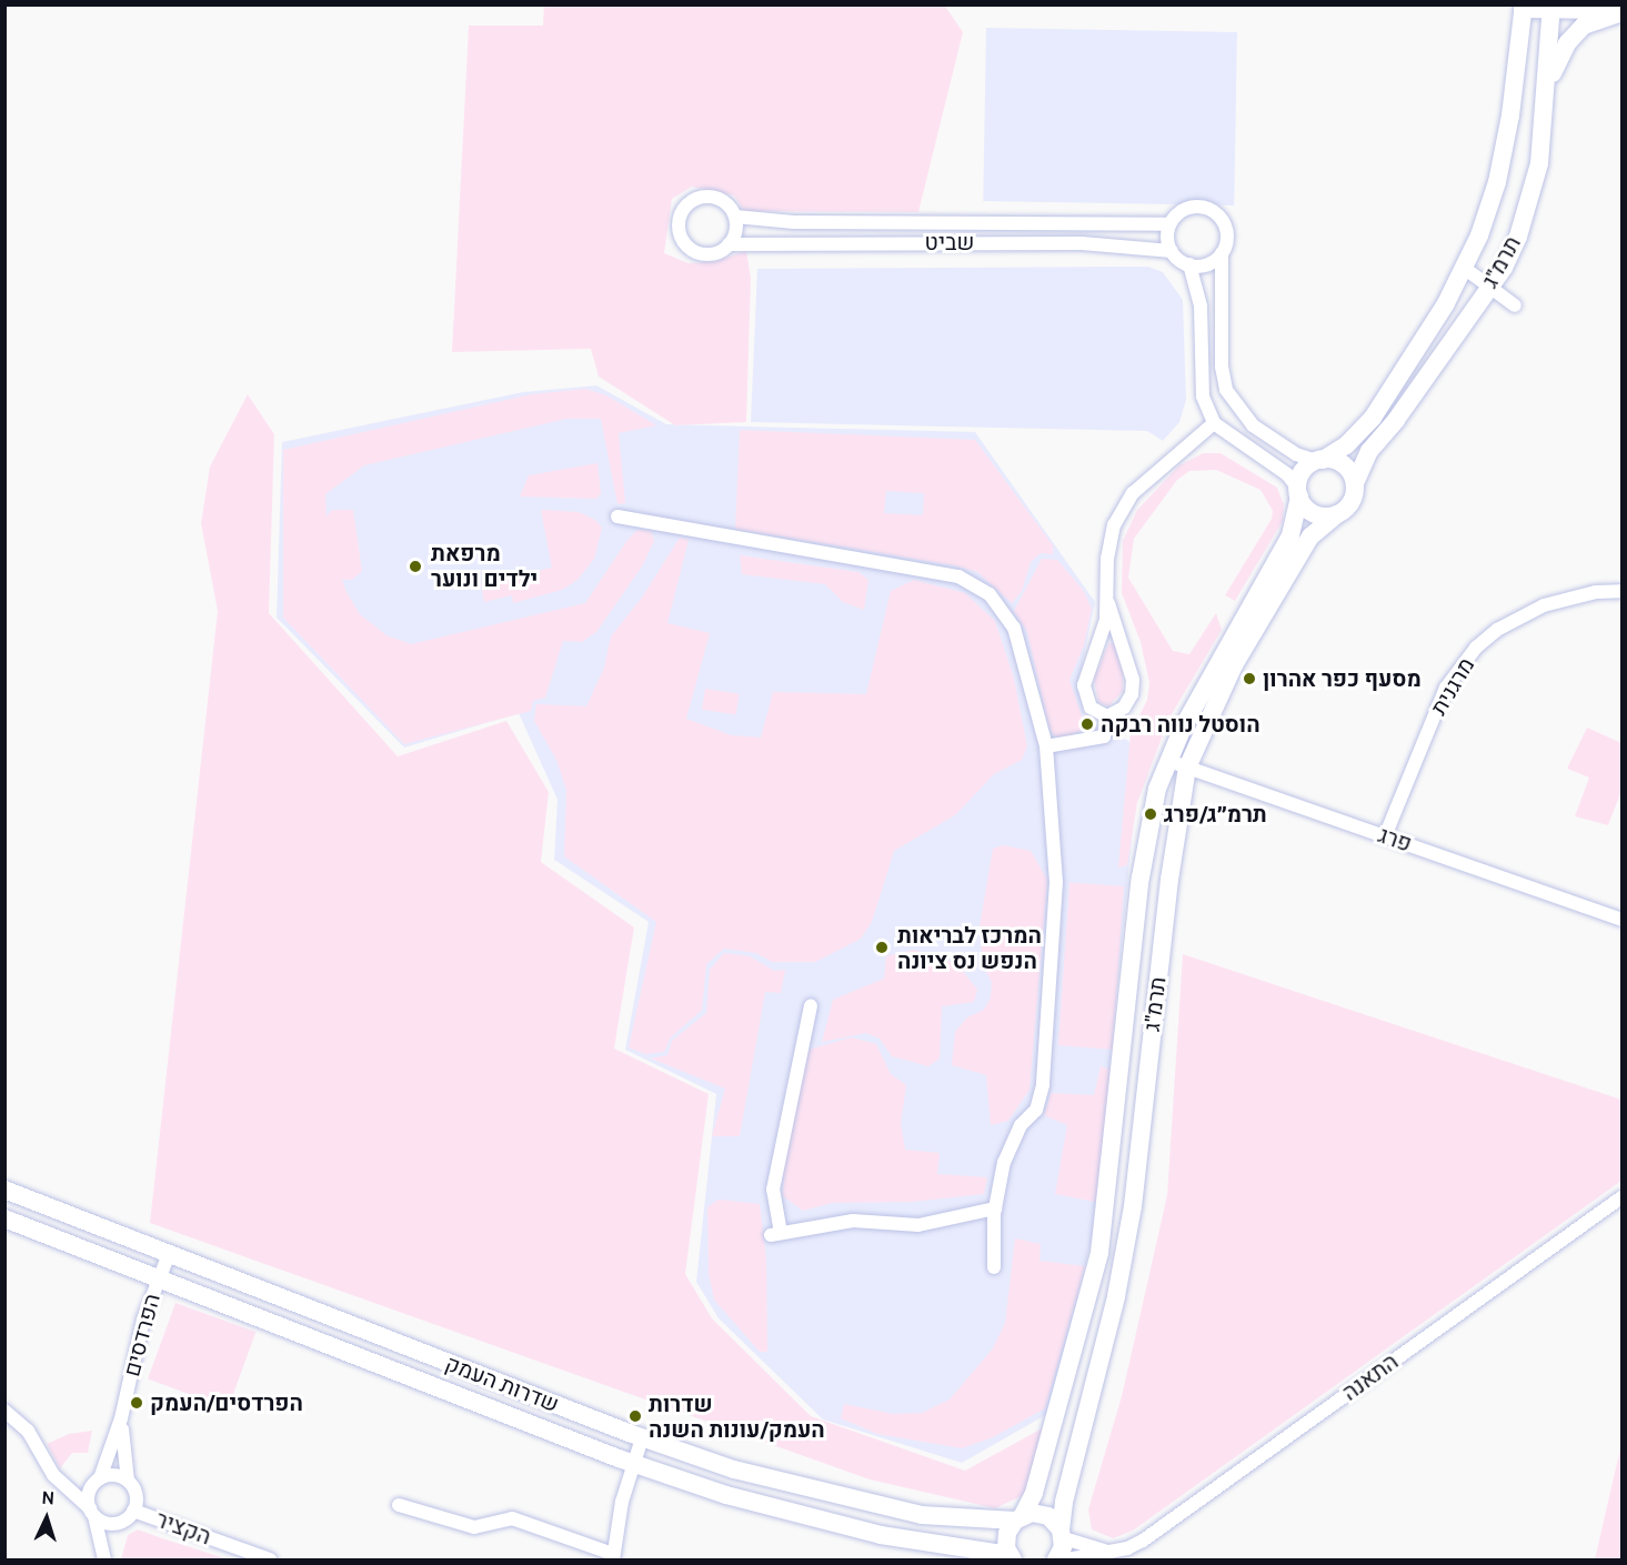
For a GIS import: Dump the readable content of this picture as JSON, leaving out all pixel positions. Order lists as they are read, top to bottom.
{
  "streets": {
    "street": [
      "שביט",
      "תרמ\"ג",
      "מרגנית",
      "פרג",
      "הפרדסים",
      "התאנה",
      "שדרות העמק",
      "הקציר"
    ]
  },
  "crossings": [
    ["תרמ\"ג", "פרג"],
    ["תרמ\"ג", "שדרות העמק"],
    ["מרגנית", "פרג"],
    ["הפרדסים", "שדרות העמק"],
    ["הפרדסים", "הקציר"]
  ],
  "places": [
    "מרפאת ילדים ונוער",
    "מסעף כפר אהרון",
    "הוסטל נווה רבקה",
    "תרמ״ג/פרג",
    "המרכז לבריאות הנפש נס ציונה",
    "הפרדסים/העמק",
    "שדרות העמק/עונות השנה"
  ],
  "north": "top"
}
